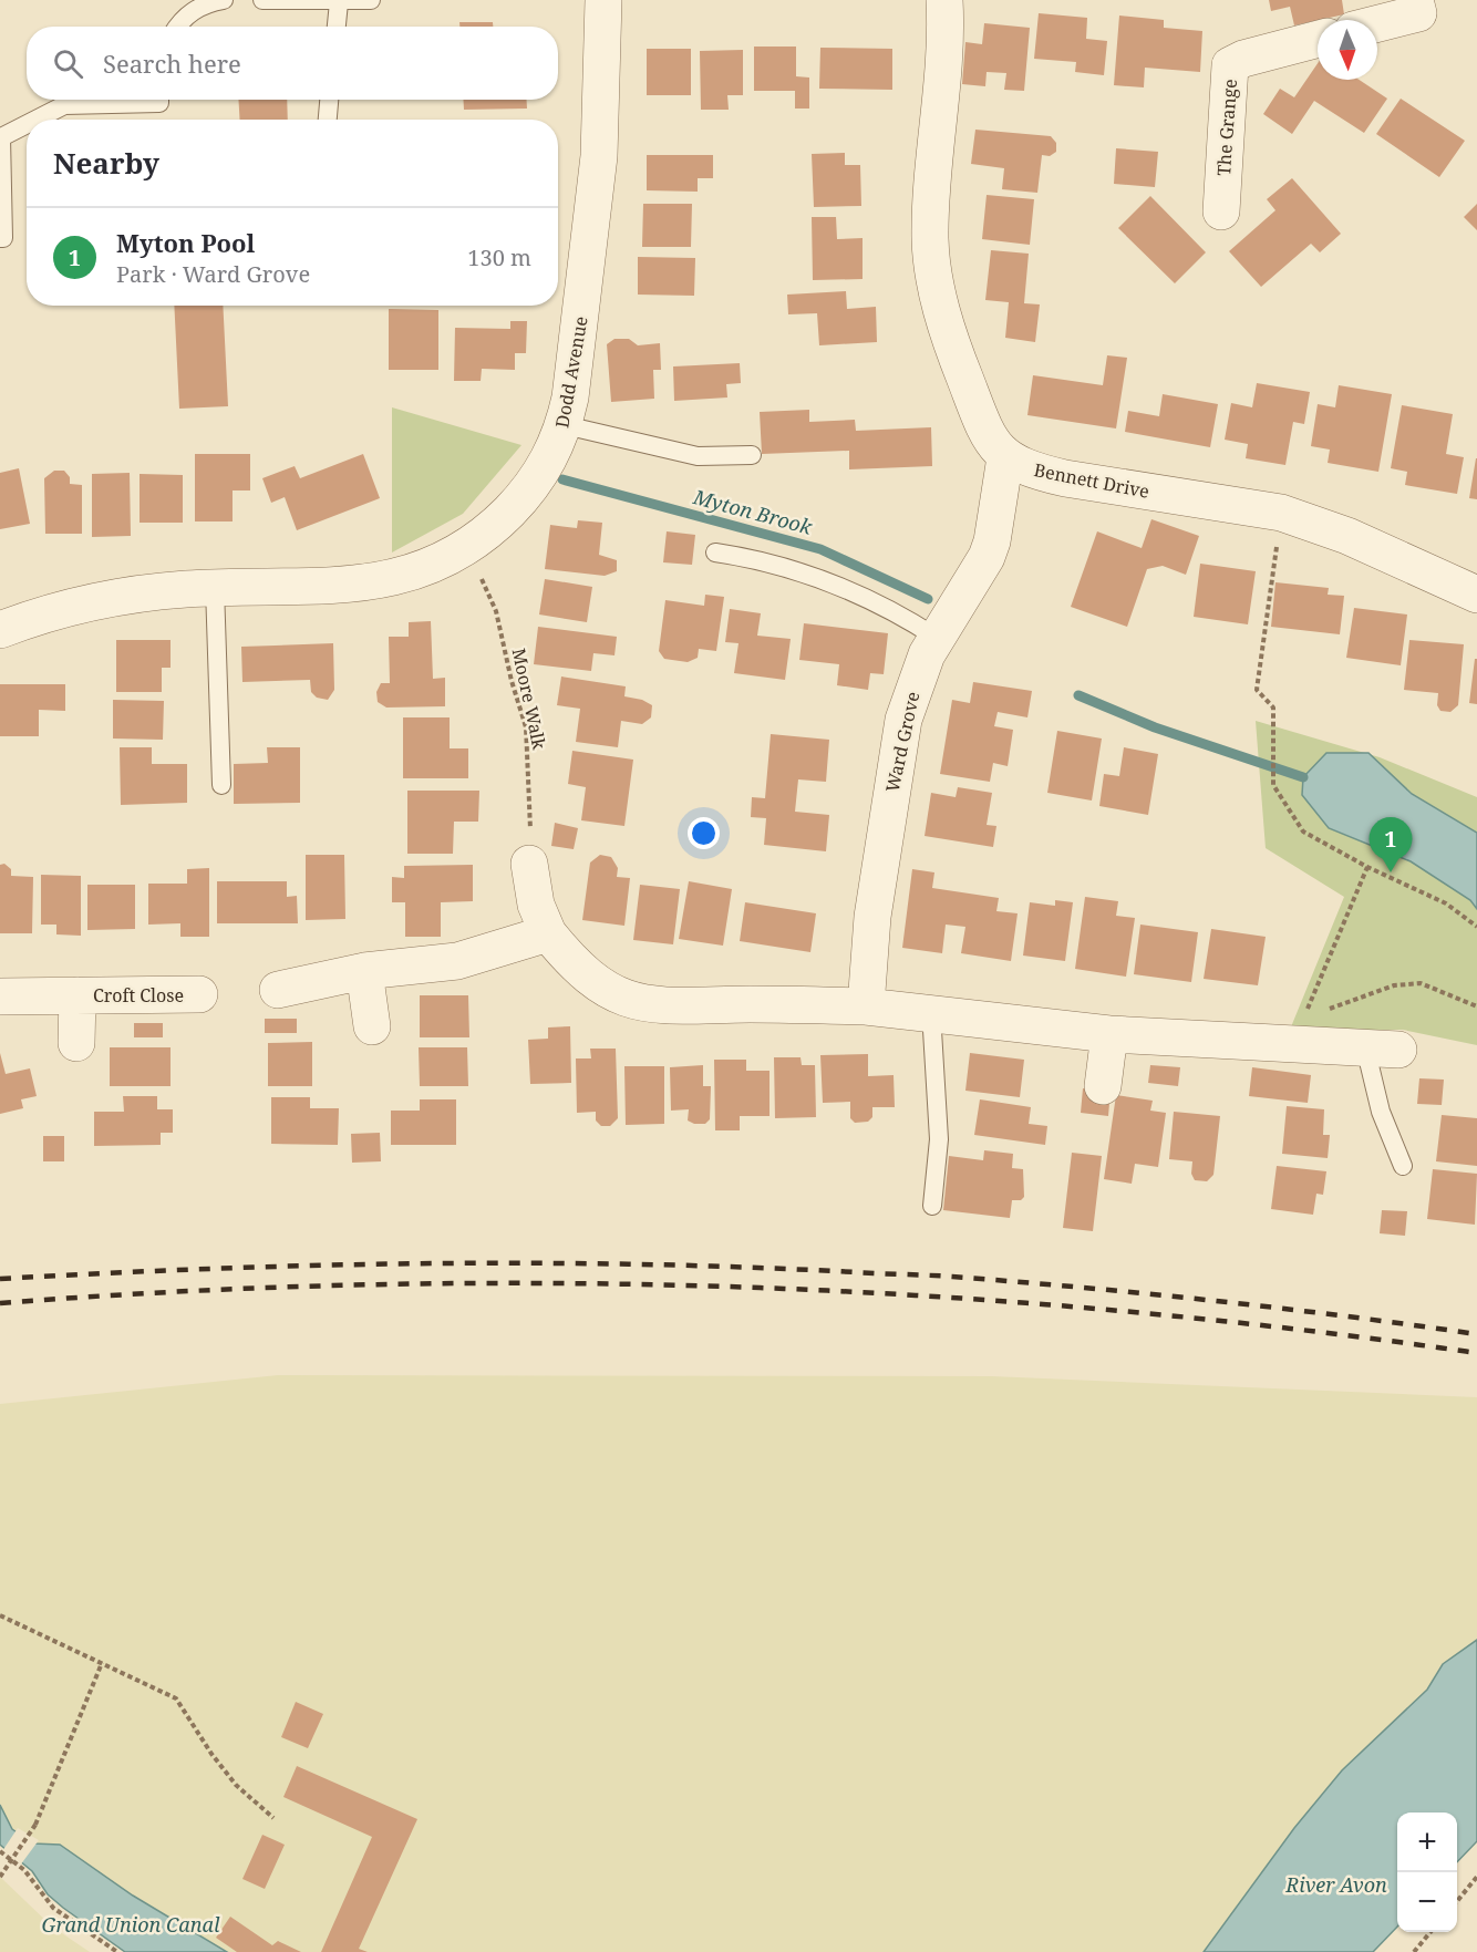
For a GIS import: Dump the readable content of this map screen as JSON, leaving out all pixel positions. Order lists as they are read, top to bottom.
{
  "streets": {
    "street": [
      "The Grange",
      "Dodd Avenue",
      "Bennett Drive",
      "Ward Grove",
      "Croft Close"
    ],
    "path": ["Moore Walk"]
  },
  "crossings": [
    ["Dodd Avenue", "Moore Walk"],
    ["Bennett Drive", "Ward Grove"]
  ],
  "water": ["Myton Brook", "River Avon", "Grand Union Canal"],
  "north": "bottom",
  "page": {
    "search": "Search here",
    "heading": "Nearby",
    "list": [
      {
        "mark": "1",
        "name": "Myton Pool",
        "note": "Park · Ward Grove",
        "value": "130 m"
      }
    ],
    "pins": "1",
    "map_buttons": ["+", "−"]
  }
}
